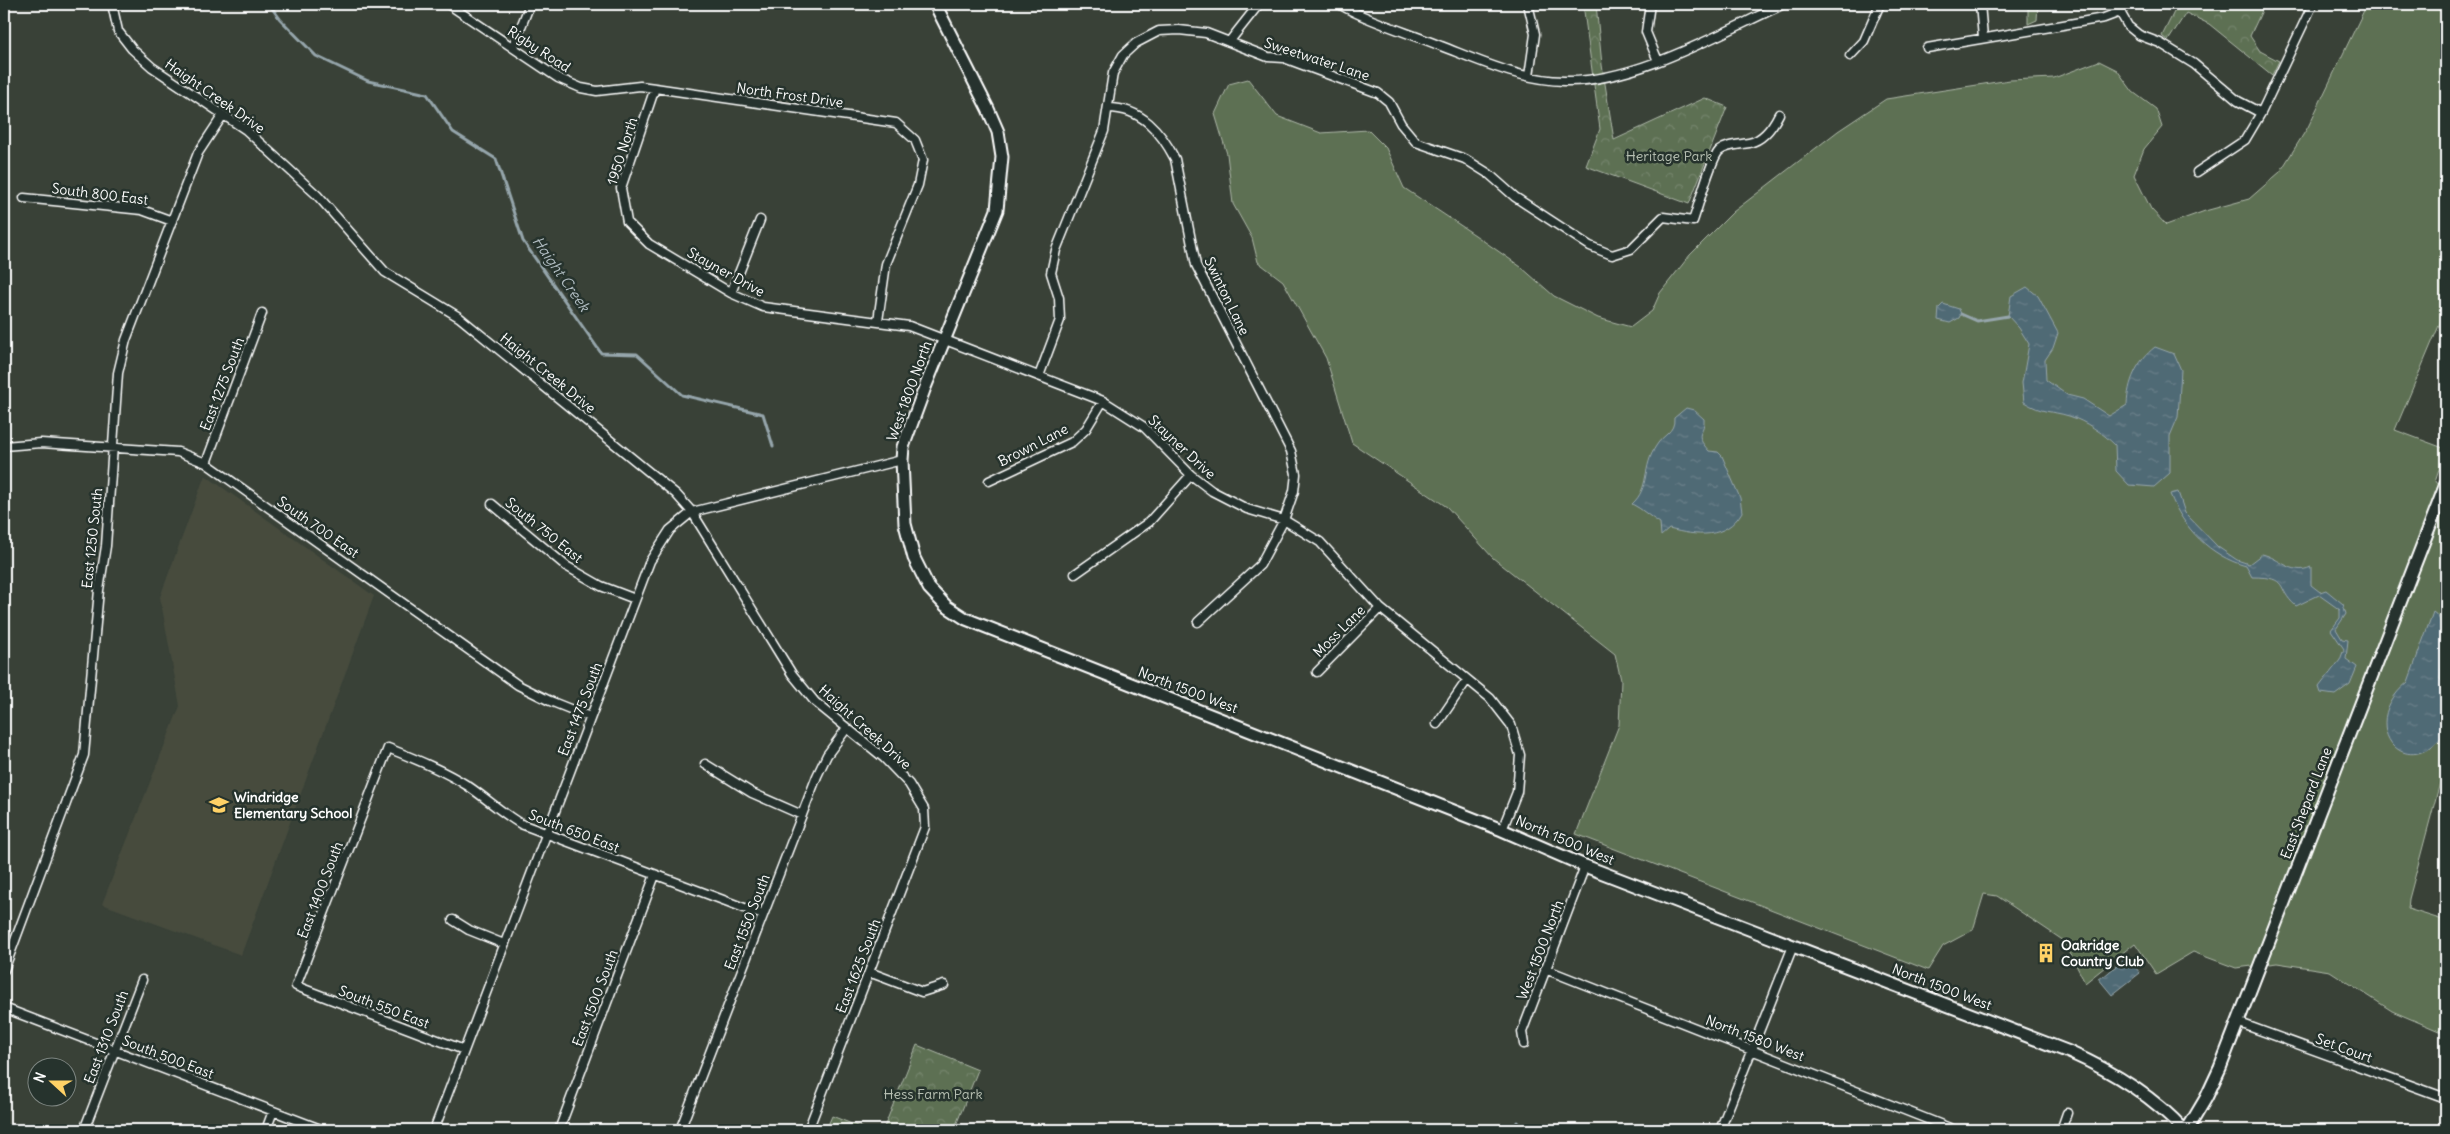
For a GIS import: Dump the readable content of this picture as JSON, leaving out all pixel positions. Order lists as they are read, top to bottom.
{
  "streets": {
    "street": [
      "Rigby Road",
      "Sweetwater Lane",
      "North Frost Drive",
      "Haight Creek Drive",
      "1950 North",
      "South 800 East",
      "Stayner Drive",
      "Swinton Lane",
      "East 1275 South",
      "West 1800 North",
      "Brown Lane",
      "South 700 East",
      "South 750 East",
      "East 1250 South",
      "Moss Lane",
      "North 1500 West",
      "East 1475 South",
      "East Shepard Lane",
      "South 650 East",
      "East 1400 South",
      "East 1550 South",
      "West 1500 North",
      "East 1625 South",
      "East 1500 South",
      "South 550 East",
      "East 1310 South",
      "North 1580 West",
      "Set Court",
      "South 500 East"
    ]
  },
  "crossings": [
    ["Rigby Road", "North Frost Drive"],
    ["Rigby Road", "1950 North"],
    ["Sweetwater Lane", "Stayner Drive"],
    ["Sweetwater Lane", "Swinton Lane"],
    ["North Frost Drive", "1950 North"],
    ["North Frost Drive", "Stayner Drive"],
    ["Haight Creek Drive", "East 1250 South"],
    ["Haight Creek Drive", "East 1475 South"],
    ["Haight Creek Drive", "East 1550 South"],
    ["Haight Creek Drive", "East 1625 South"],
    ["1950 North", "Stayner Drive"],
    ["South 800 East", "East 1250 South"],
    ["Stayner Drive", "Swinton Lane"],
    ["Stayner Drive", "West 1800 North"],
    ["Stayner Drive", "Brown Lane"],
    ["Stayner Drive", "Moss Lane"],
    ["Stayner Drive", "North 1500 West"],
    ["East 1275 South", "South 700 East"],
    ["West 1800 North", "North 1500 West"],
    ["West 1800 North", "East 1475 South"],
    ["South 700 East", "East 1250 South"],
    ["South 700 East", "East 1475 South"],
    ["South 750 East", "East 1475 South"],
    ["North 1500 West", "East Shepard Lane"],
    ["North 1500 West", "West 1500 North"],
    ["East 1475 South", "South 650 East"],
    ["East 1475 South", "South 550 East"],
    ["East Shepard Lane", "Set Court"],
    ["South 650 East", "East 1400 South"],
    ["South 650 East", "East 1550 South"],
    ["South 650 East", "East 1500 South"],
    ["East 1400 South", "South 550 East"],
    ["West 1500 North", "North 1580 West"],
    ["East 1310 South", "South 500 East"]
  ],
  "water": ["Haight Creek"],
  "parks": ["Heritage Park", "Hess Farm Park"],
  "places": {
    "school or university": ["Windridge Elementary School"],
    "building": ["Oakridge Country Club"]
  },
  "north": "left"
}
